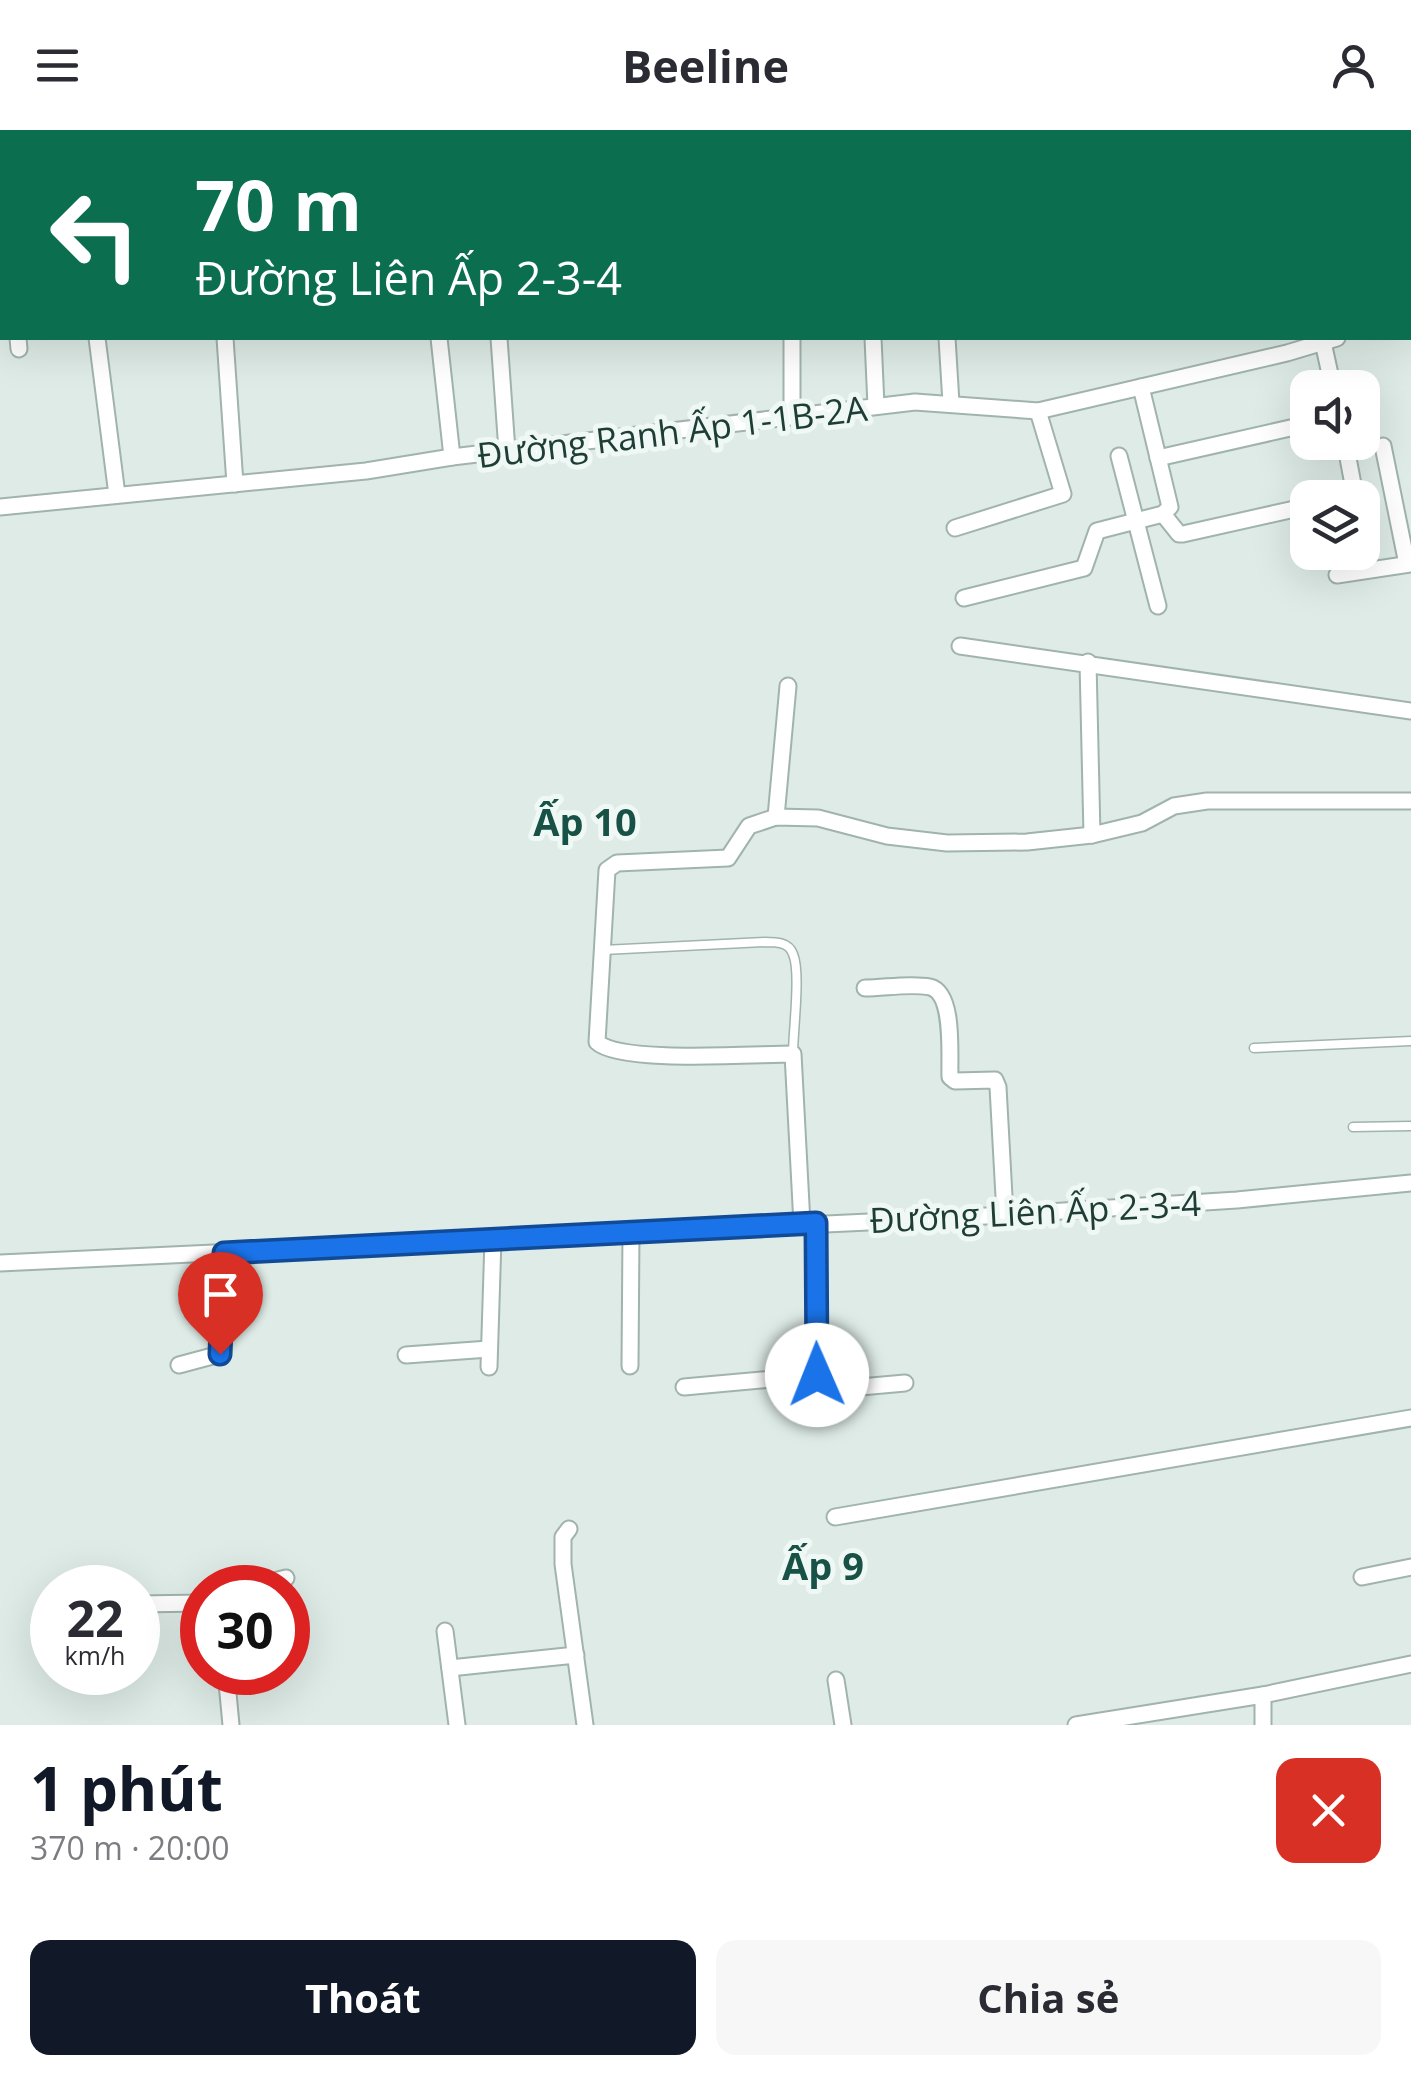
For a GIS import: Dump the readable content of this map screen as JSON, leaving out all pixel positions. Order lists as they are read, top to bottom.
{
  "streets": {
    "street": ["Đường Ranh Ấp 1-1B-2A", "Đường Liên Ấp 2-3-4"]
  },
  "districts": ["Ấp 10", "Ấp 9"],
  "page": {
    "header": "Beeline",
    "turn": ["70 m", "Đường Liên Ấp 2-3-4"],
    "speed": "22 km/h",
    "limit": "30",
    "heading": ["1 phút", "370 m · 20:00"],
    "buttons": ["Thoát", "Chia sẻ"]
  }
}
